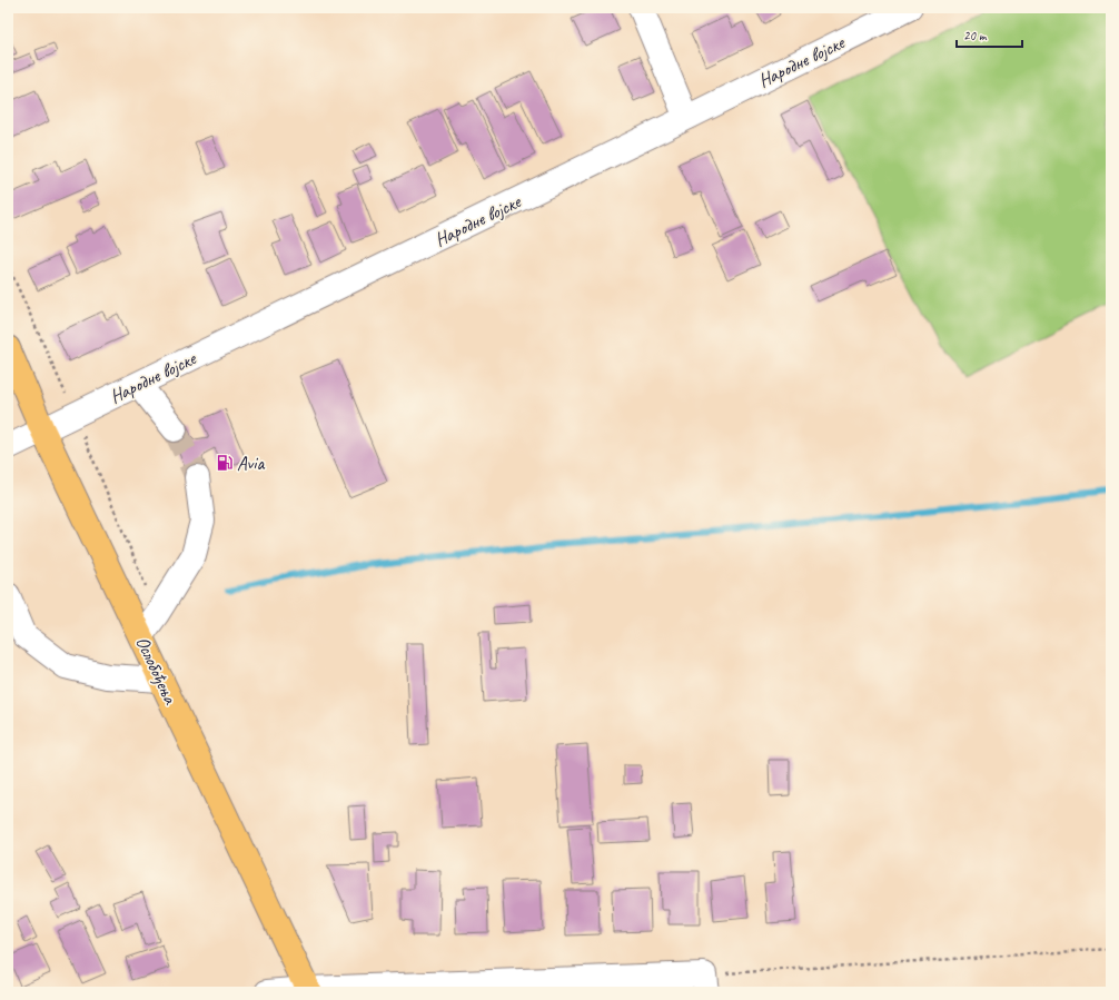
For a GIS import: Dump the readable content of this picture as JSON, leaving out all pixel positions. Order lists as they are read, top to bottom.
{
  "streets": {
    "main road": ["Ослобођења"],
    "street": ["Народне војске"]
  },
  "crossings": [
    ["Народне војске", "Ослобођења"]
  ],
  "places": {
    "fuel station": ["Avia"]
  },
  "scale_bar": "20 m"
}
